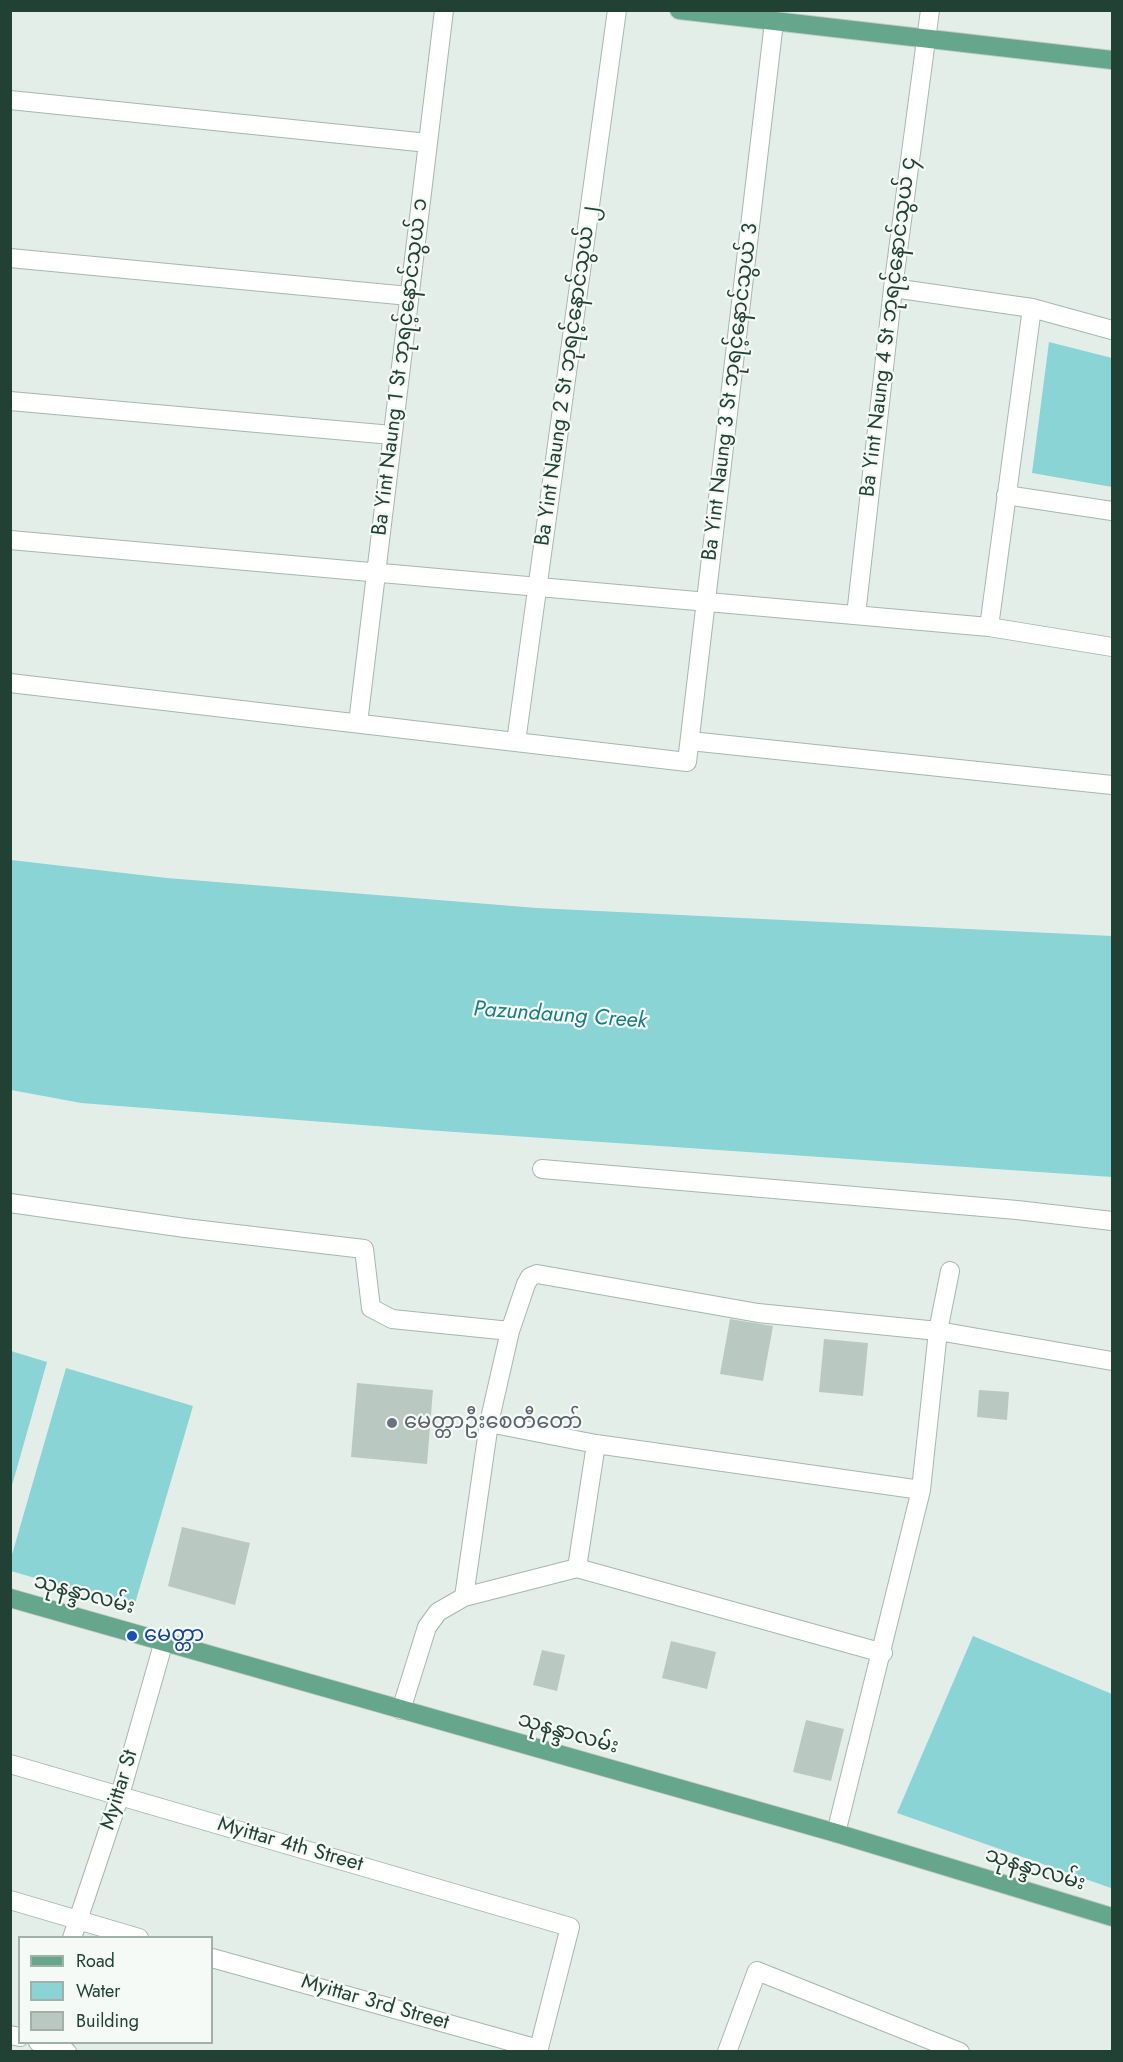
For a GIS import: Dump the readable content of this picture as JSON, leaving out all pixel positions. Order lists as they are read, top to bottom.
{
  "streets": {
    "main road": ["သုနန္ဒာလမ်း"],
    "street": [
      "Ba Yint Naung 4 St ဘုရင့်နောင်သွယ် ၄",
      "Ba Yint Naung 1 St ဘုရင့်နောင်သွယ် ၁",
      "Ba Yint Naung 2 St ဘုရင့်နောင်သွယ် ၂",
      "Ba Yint Naung 3 St ဘုရင့်နောင်သွယ် 3",
      "Myittar St",
      "Myittar 4th Street",
      "Myittar 3rd Street"
    ]
  },
  "crossings": [
    ["Ba Yint Naung 2 St ဘုရင့်နောင်သွယ် ၂", "Ba Yint Naung 3 St ဘုရင့်နောင်သွယ် 3"],
    ["သုနန္ဒာလမ်း", "Myittar St"],
    ["Myittar St", "Myittar 4th Street"],
    ["Myittar 4th Street", "Myittar 3rd Street"]
  ],
  "water": ["Pazundaung Creek"],
  "places": ["မေတ္တာဦးစေတီတော်", "မေတ္တာ"],
  "legend": ["Road", "Water", "Building"]
}
